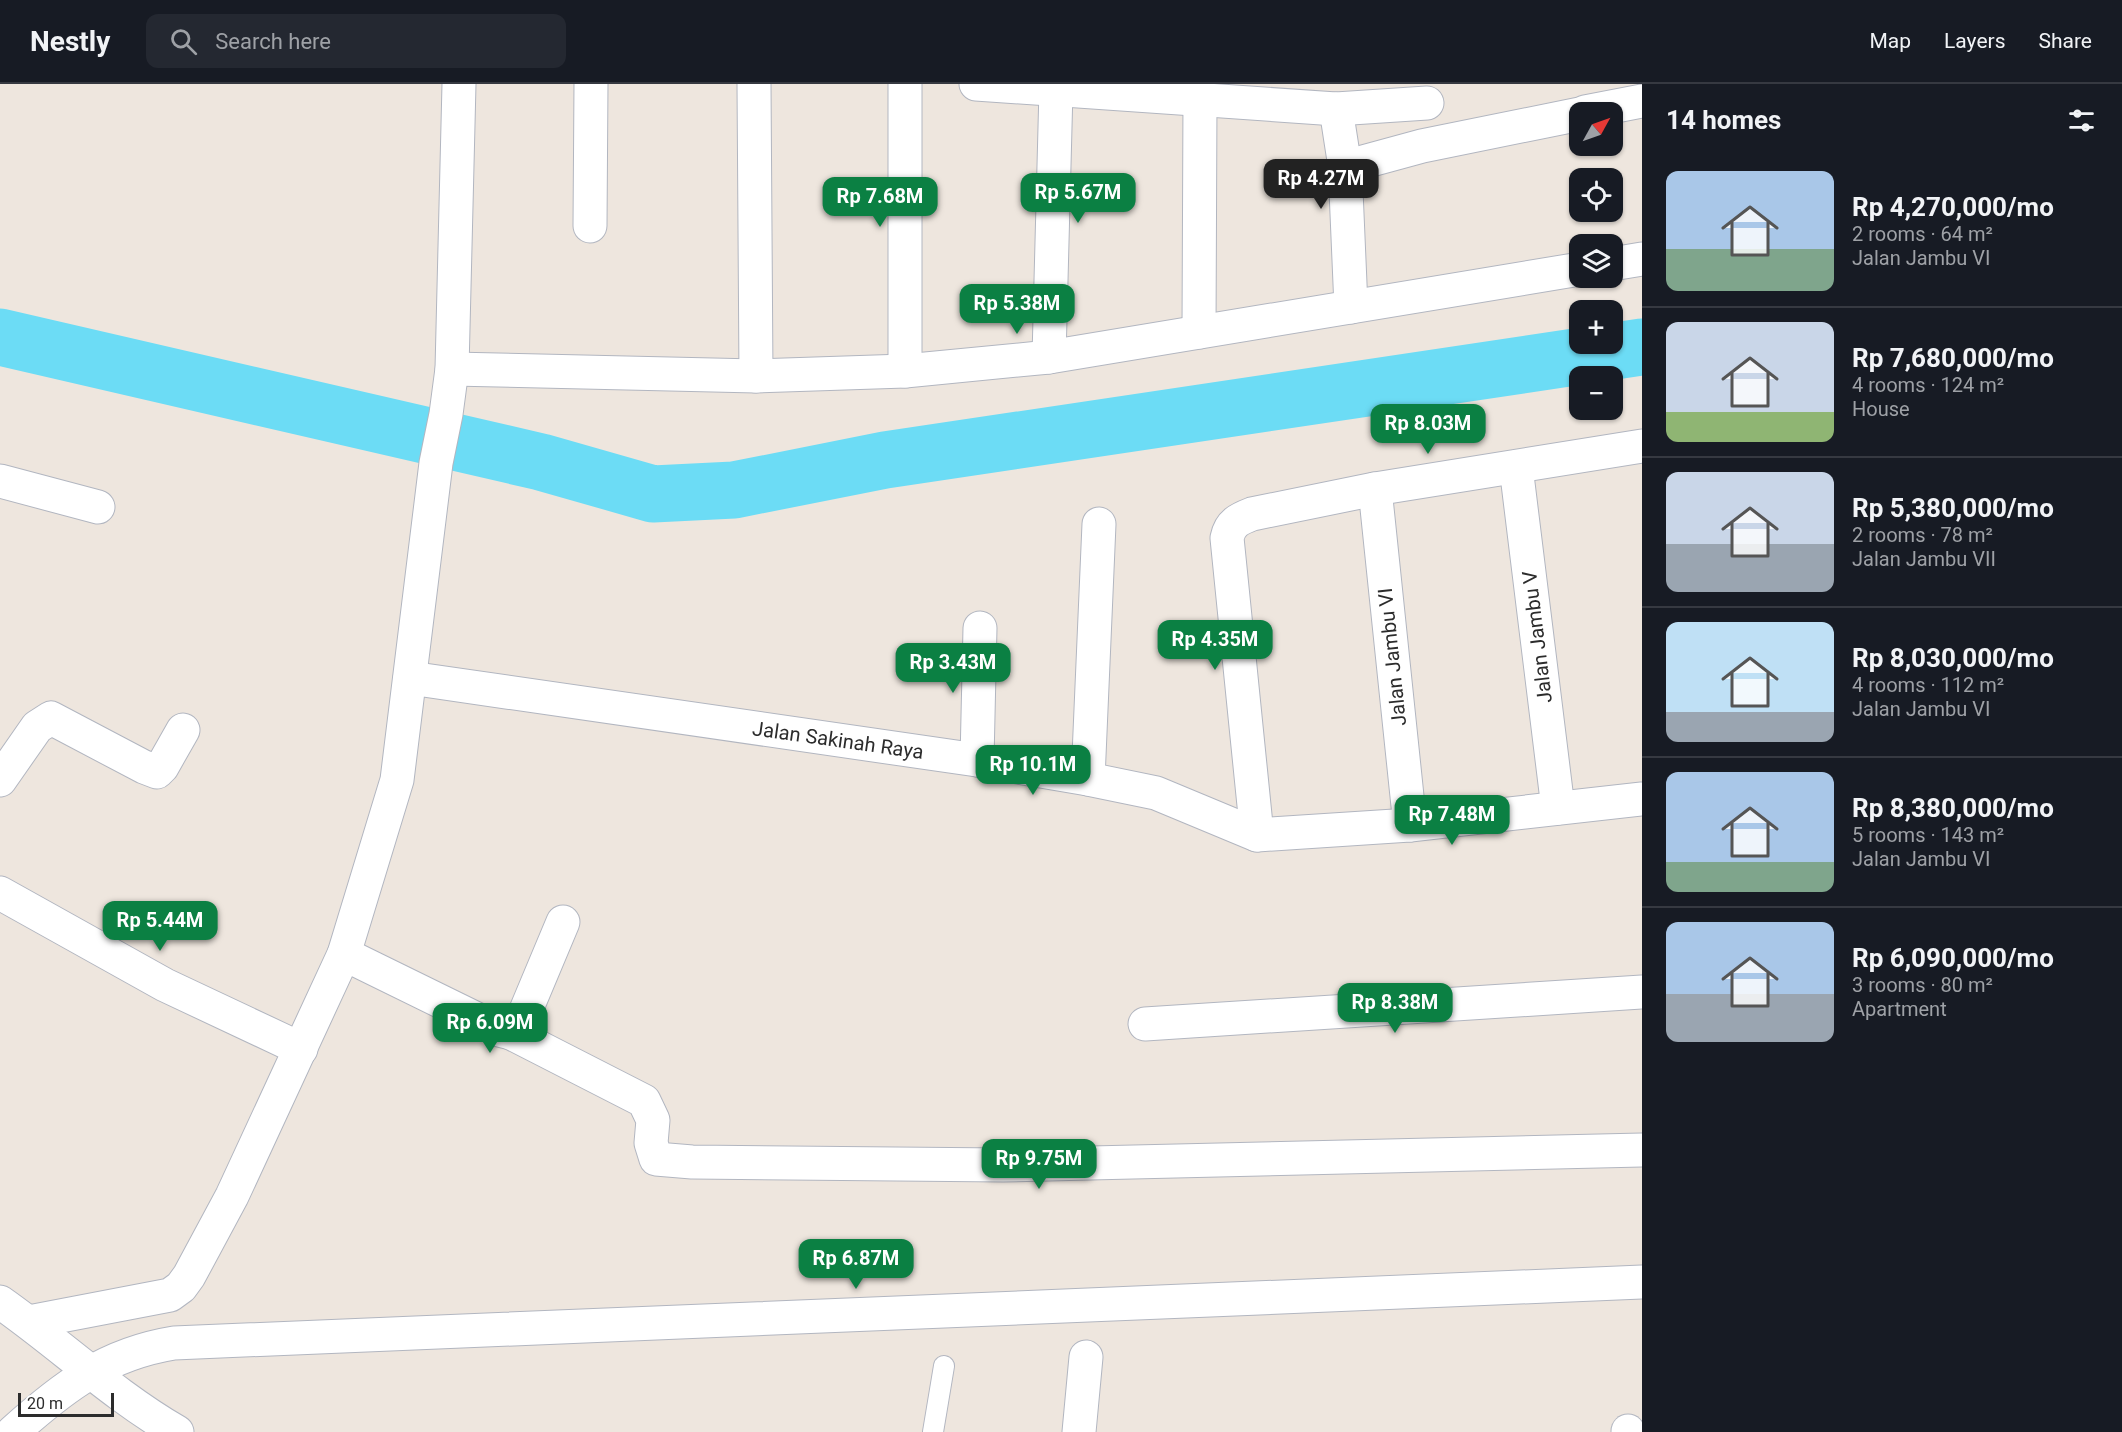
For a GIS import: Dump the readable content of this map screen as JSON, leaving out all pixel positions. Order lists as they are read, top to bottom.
{
  "streets": {
    "street": ["Jalan Jambu V", "Jalan Jambu VI", "Jalan Sakinah Raya"]
  },
  "scale_bar": "20 m",
  "north": "top right",
  "page": {
    "header": "Nestly",
    "search": "Search here",
    "nav": ["Map", "Layers", "Share"],
    "heading": "14 homes",
    "map_buttons": ["+", "−"],
    "list": [
      {
        "name": "Rp 4,270,000/mo",
        "note": "2 rooms · 64 m² · Jalan Jambu VI"
      },
      {
        "name": "Rp 7,680,000/mo",
        "note": "4 rooms · 124 m² · House"
      },
      {
        "name": "Rp 5,380,000/mo",
        "note": "2 rooms · 78 m² · Jalan Jambu VII"
      },
      {
        "name": "Rp 8,030,000/mo",
        "note": "4 rooms · 112 m² · Jalan Jambu VI"
      },
      {
        "name": "Rp 8,380,000/mo",
        "note": "5 rooms · 143 m² · Jalan Jambu VI"
      },
      {
        "name": "Rp 6,090,000/mo",
        "note": "3 rooms · 80 m² · Apartment"
      }
    ],
    "price": [
      "Rp 4.27M",
      "Rp 5.67M",
      "Rp 7.68M",
      "Rp 5.38M",
      "Rp 8.03M",
      "Rp 4.35M",
      "Rp 3.43M",
      "Rp 10.1M",
      "Rp 7.48M",
      "Rp 5.44M",
      "Rp 8.38M",
      "Rp 6.09M",
      "Rp 9.75M",
      "Rp 6.87M"
    ],
    "scale": "20 m"
  }
}
